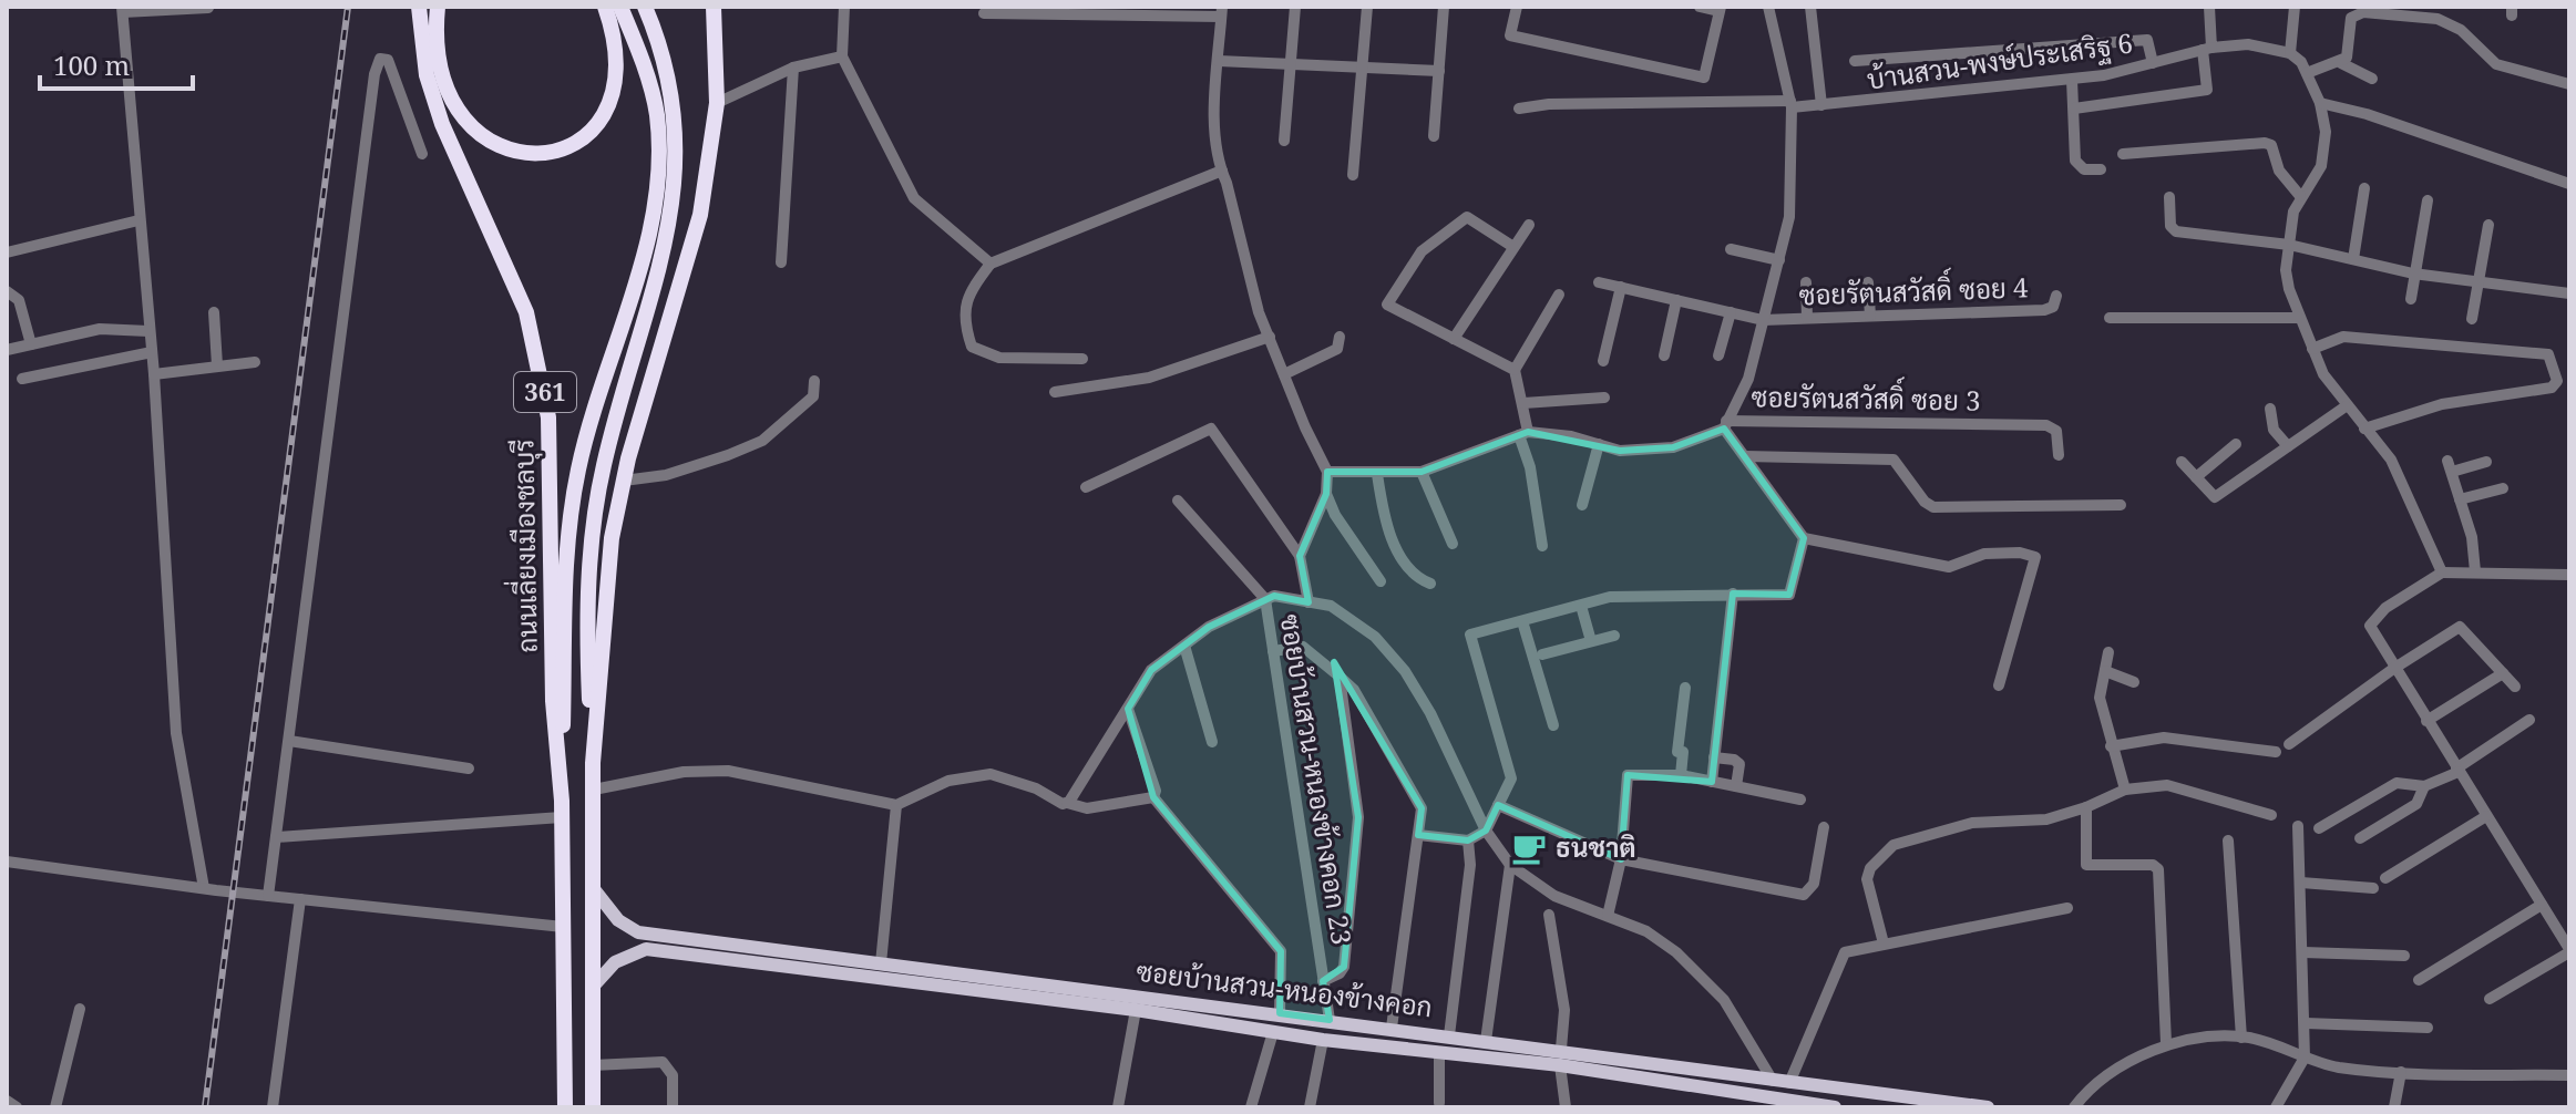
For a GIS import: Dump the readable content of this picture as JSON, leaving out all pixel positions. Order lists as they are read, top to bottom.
{
  "streets": {
    "highway": ["361", "ถนนเลี่ยงเมืองชลบุรี"],
    "main road": ["ซอยบ้านสวน-หนองข้างคอก"],
    "street": [
      "บ้านสวน-พงษ์ประเสริฐ 6",
      "ซอยรัตนสวัสดิ์ ซอย 4",
      "ซอยรัตนสวัสดิ์ ซอย 3",
      "ซอยบ้านสวน-หนองข้างคอก 23"
    ]
  },
  "crossings": [
    ["ซอยบ้านสวน-หนองข้างคอก 23", "ซอยบ้านสวน-หนองข้างคอก"]
  ],
  "places": {
    "cafe": ["ธนชาติ"]
  },
  "scale_bar": "100 m"
}
